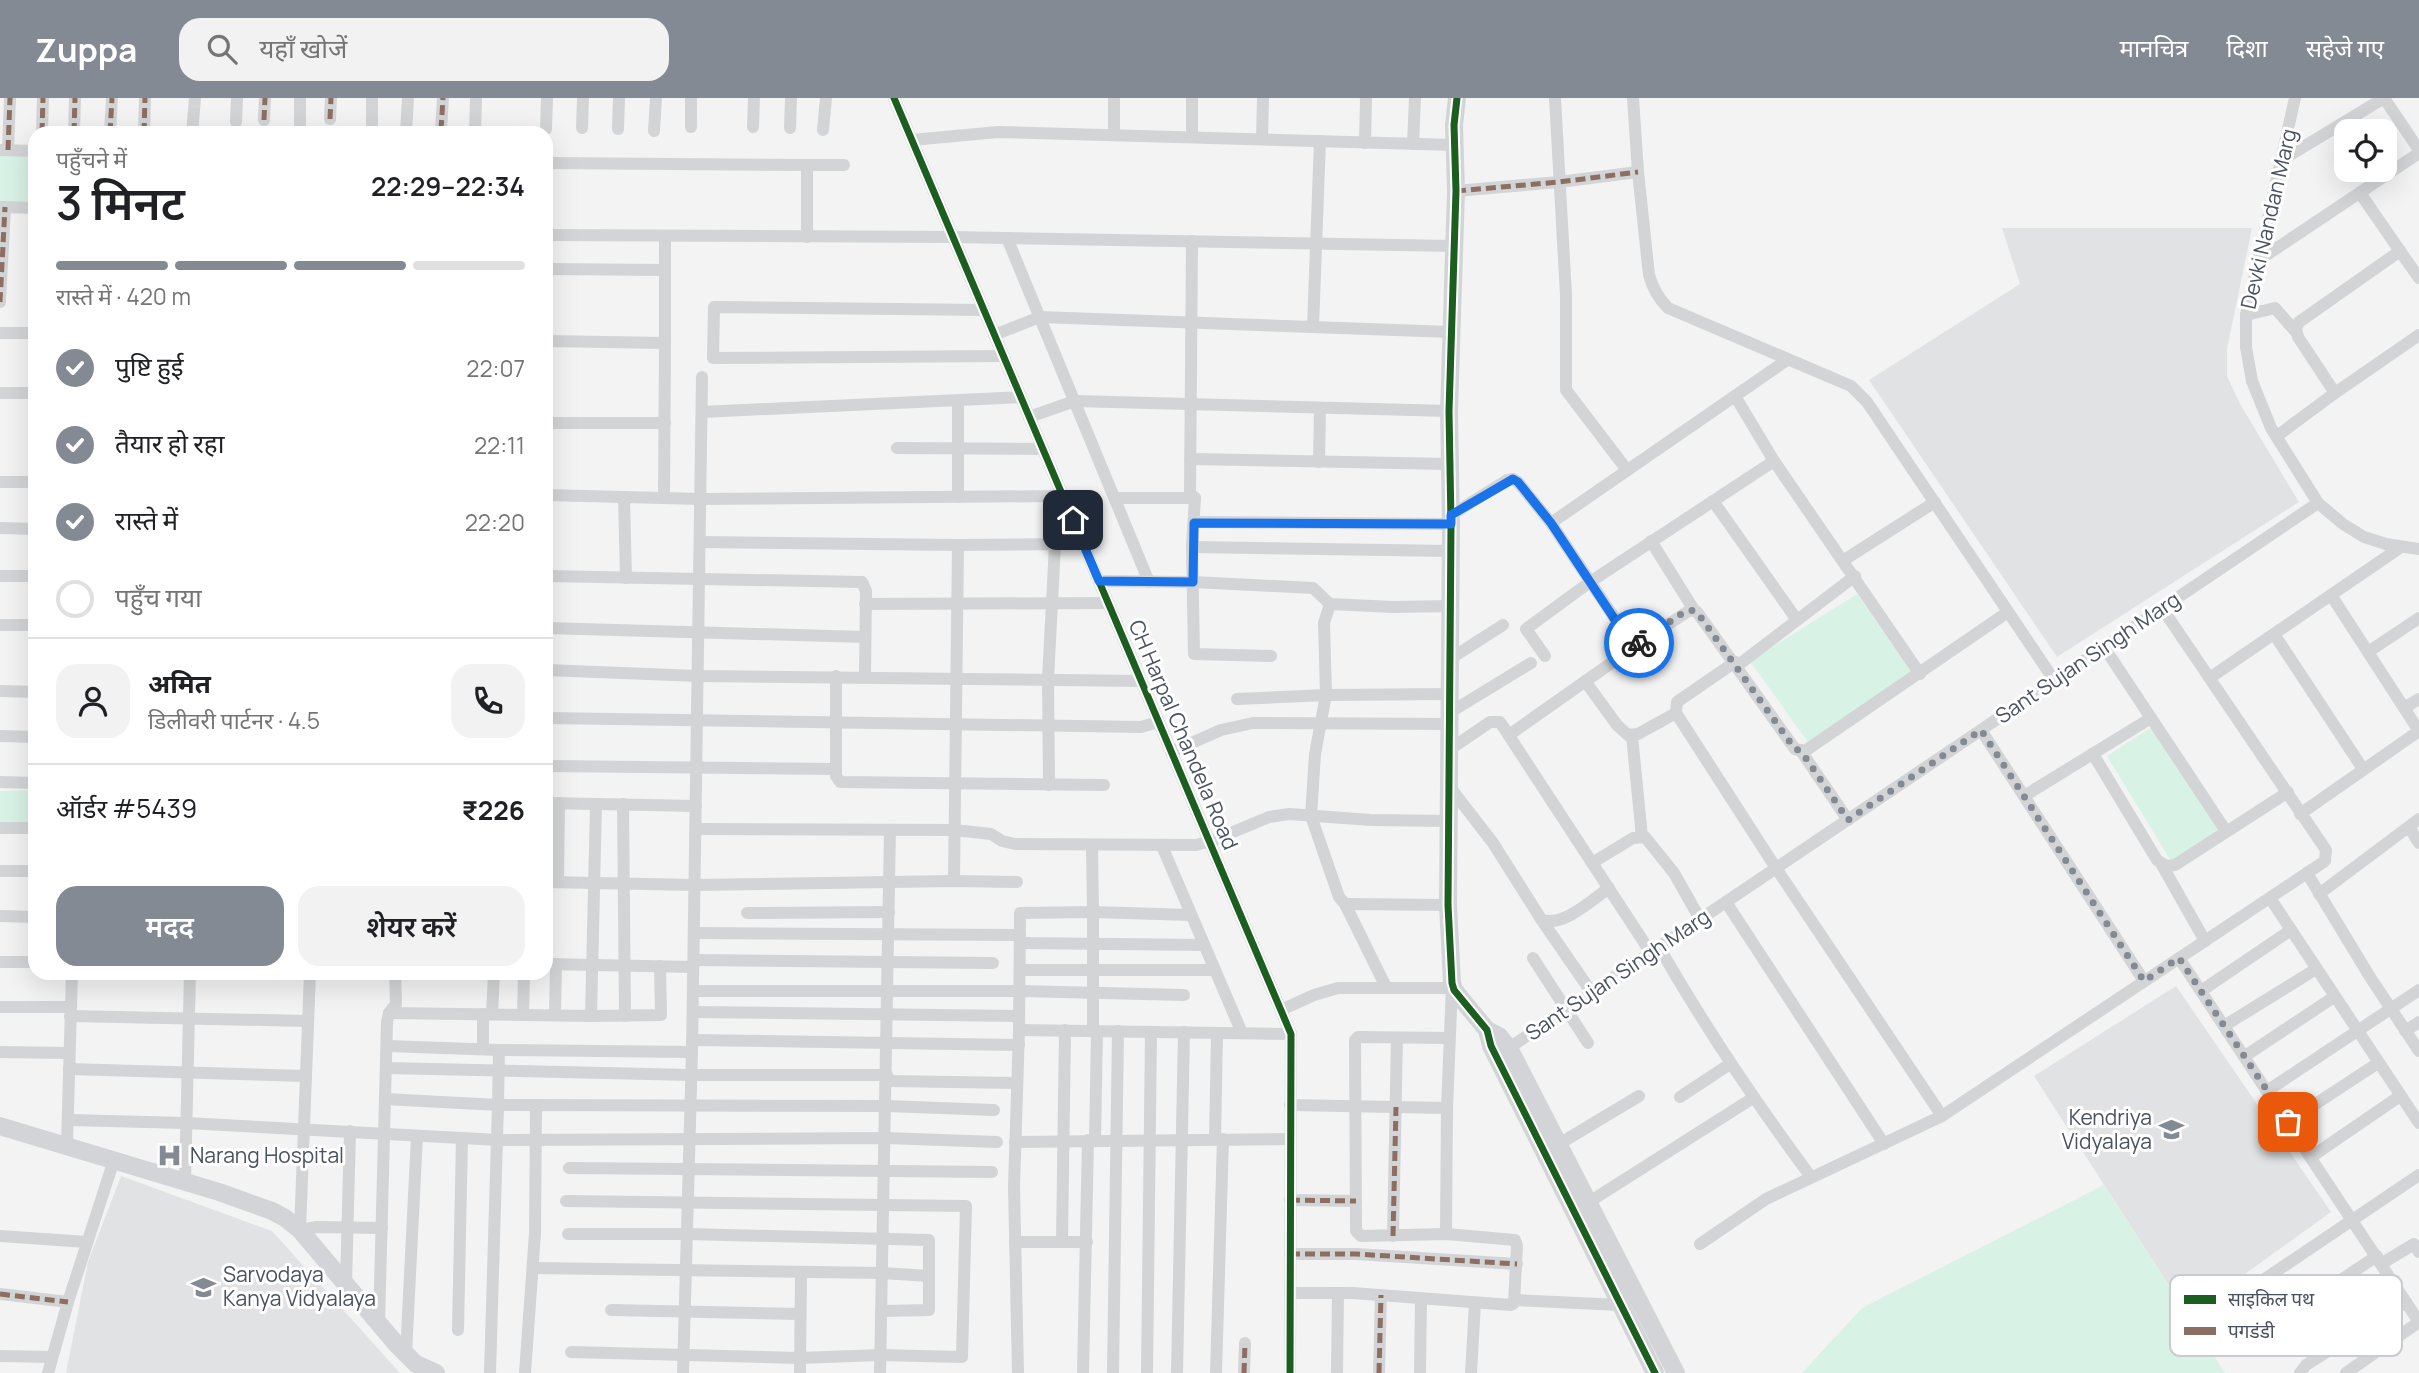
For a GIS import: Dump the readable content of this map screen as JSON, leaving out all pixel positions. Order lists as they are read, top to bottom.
{
  "streets": {
    "street": ["Devki Nandan Marg", "Sant Sujan Singh Marg", "CH Harpal Chandela Road"]
  },
  "crossings": [
    ["Devki Nandan Marg", "Sant Sujan Singh Marg"]
  ],
  "places": {
    "school or university": ["Kendriya Vidyalaya", "Sarvodaya Kanya Vidyalaya"],
    "hospital": ["Narang Hospital"]
  },
  "legend": ["साइकिल पथ", "पगडंडी"],
  "page": {
    "header": "Zuppa",
    "search": "यहाँ खोजें",
    "nav": ["मानचित्र", "दिशा", "सहेजे गए"],
    "heading": ["3 मिनट", "पहुँचने में", "22:29–22:34"],
    "panel": [
      "अमित",
      "डिलीवरी पार्टनर · 4.5",
      "ऑर्डर #5439",
      "₹226"
    ],
    "bar": "रास्ते में · 420 m",
    "list": [
      ["पुष्टि हुई", "22:07"],
      ["तैयार हो रहा", "22:11"],
      ["रास्ते में", "22:20"],
      "पहुँच गया"
    ],
    "buttons": ["मदद", "शेयर करें"]
  }
}
